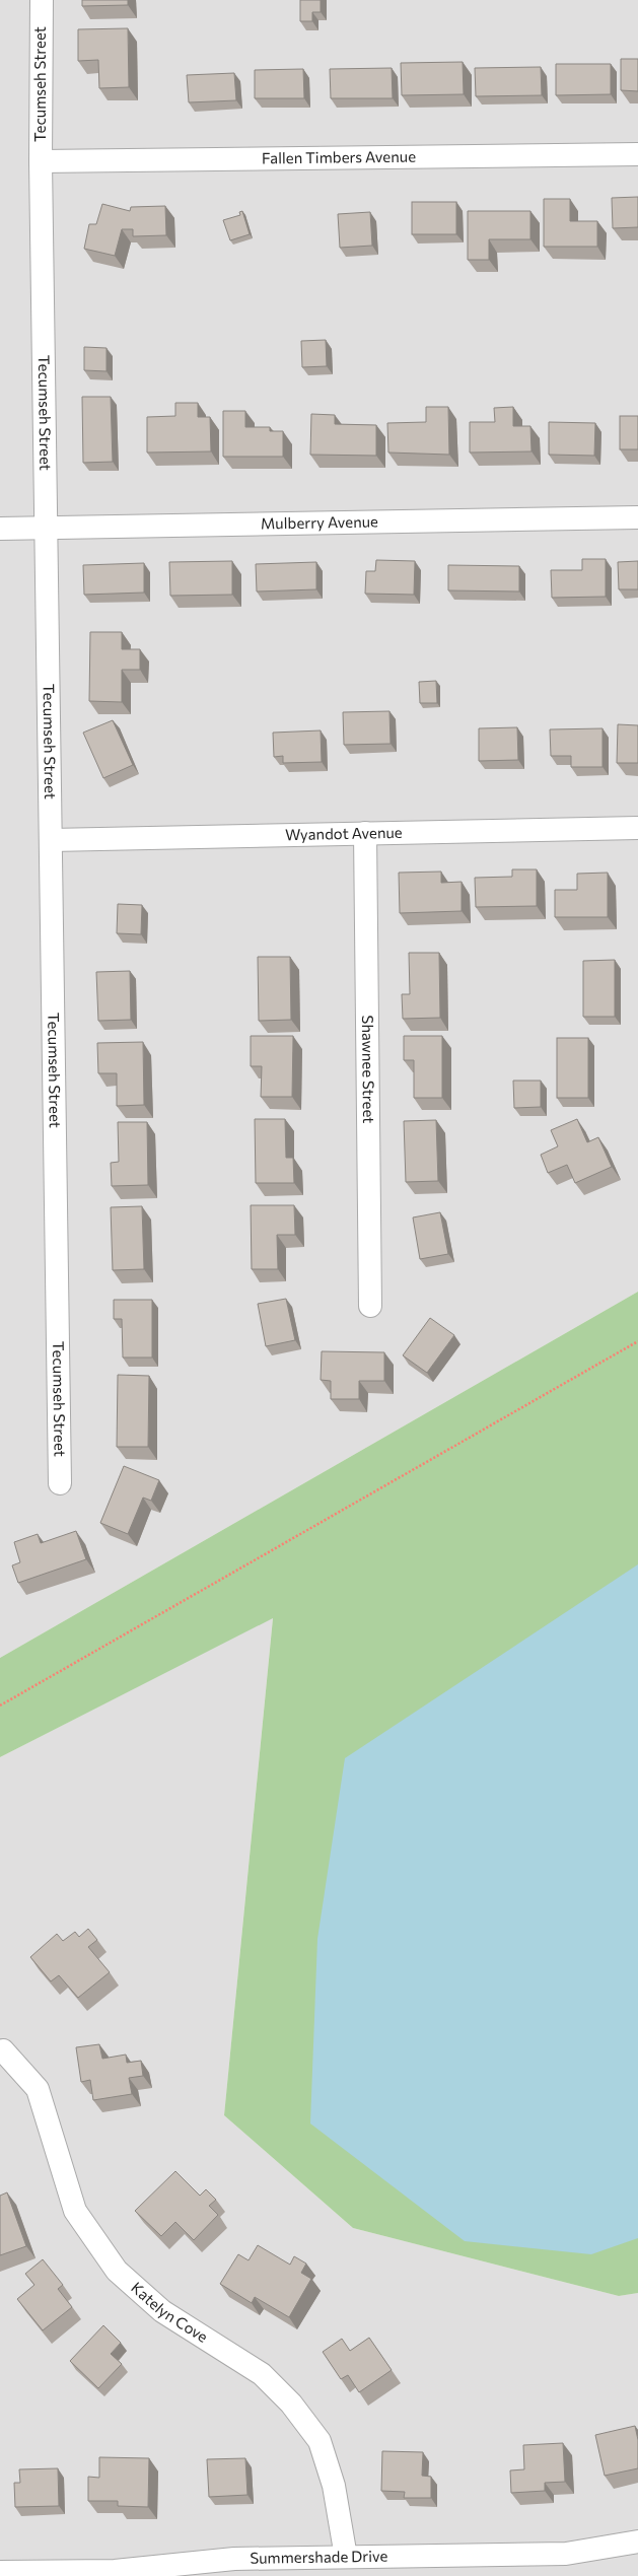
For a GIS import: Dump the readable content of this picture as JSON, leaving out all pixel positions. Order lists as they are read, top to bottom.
{
  "streets": {
    "street": [
      "Tecumseh Street",
      "Fallen Timbers Avenue",
      "Mulberry Avenue",
      "Wyandot Avenue",
      "Shawnee Street",
      "Katelyn Cove",
      "Summershade Drive"
    ]
  },
  "crossings": [
    ["Tecumseh Street", "Fallen Timbers Avenue"],
    ["Tecumseh Street", "Mulberry Avenue"],
    ["Tecumseh Street", "Wyandot Avenue"],
    ["Wyandot Avenue", "Shawnee Street"],
    ["Katelyn Cove", "Summershade Drive"]
  ]
}
